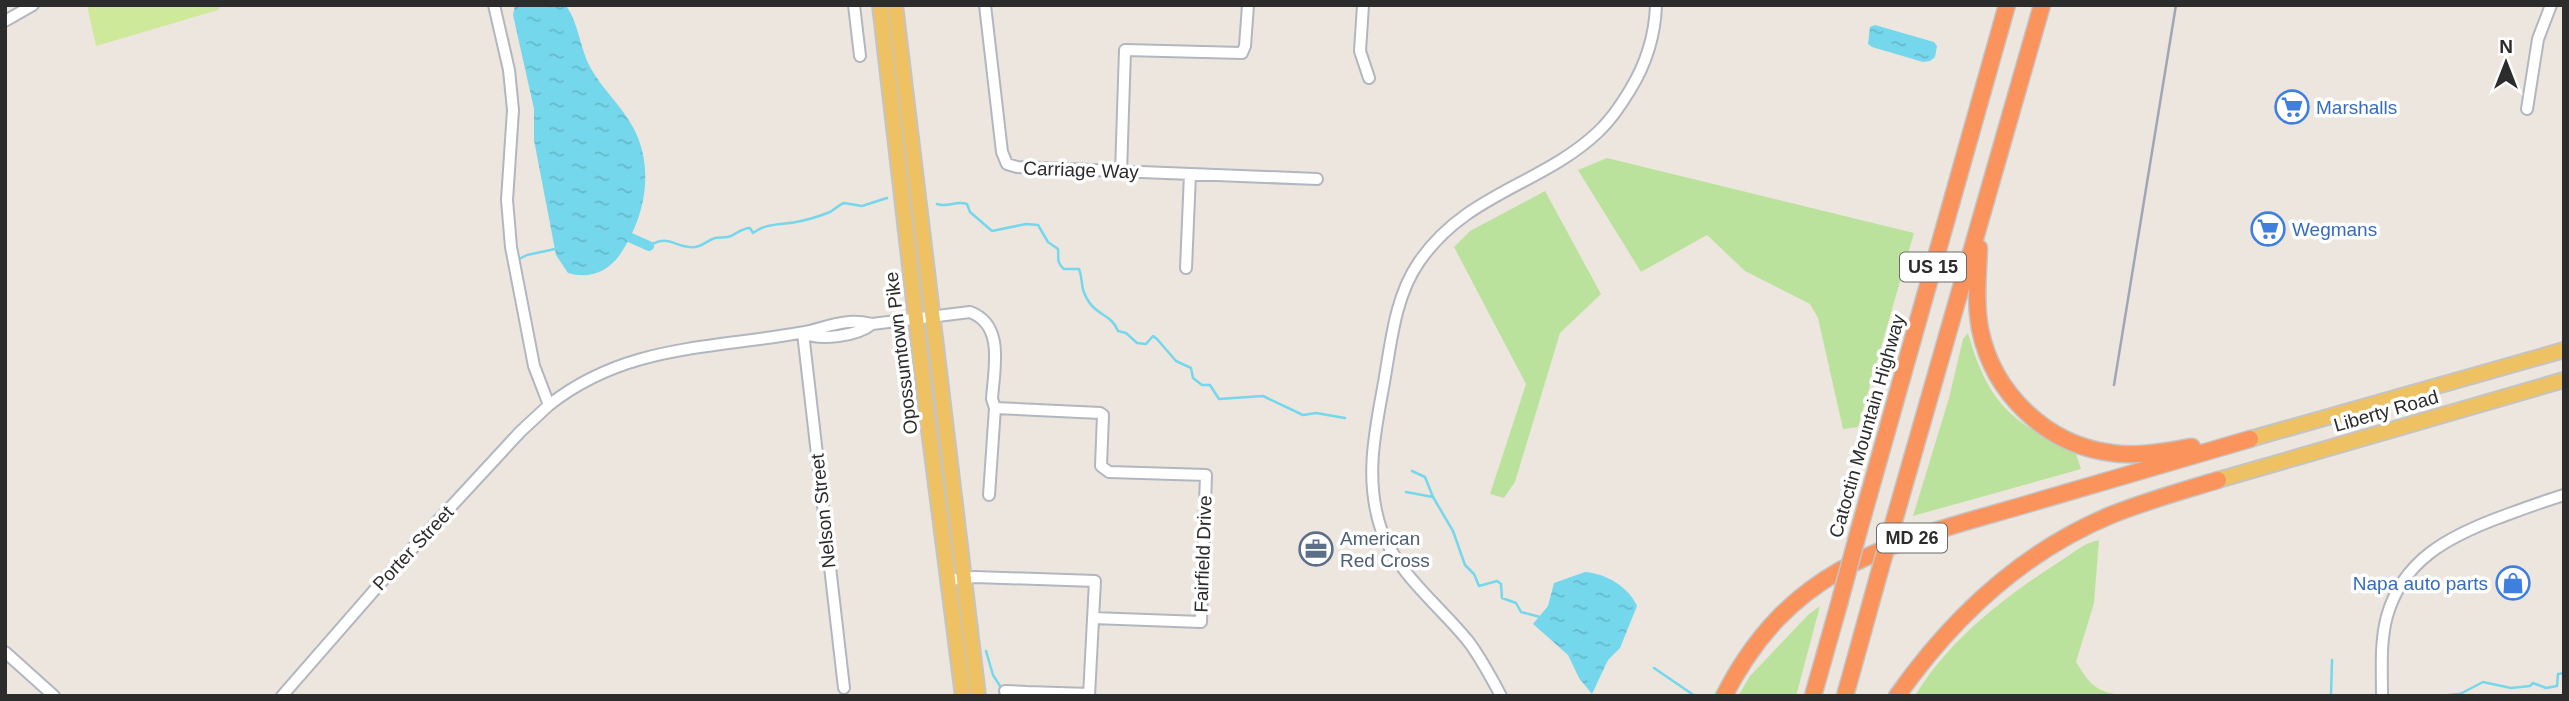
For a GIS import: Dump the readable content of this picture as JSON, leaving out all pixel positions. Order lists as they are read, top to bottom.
{
  "streets": {
    "highway": ["US 15", "Catoctin Mountain Highway", "MD 26"],
    "main road": ["Opossumtown Pike", "Liberty Road"],
    "street": [
      "Carriage Way",
      "Nelson Street",
      "Porter Street",
      "Fairfield Drive"
    ]
  },
  "crossings": [
    ["Opossumtown Pike", "Porter Street"],
    ["Liberty Road", "MD 26"],
    ["Nelson Street", "Porter Street"]
  ],
  "places": {
    "supermarket": ["Marshalls", "Wegmans"],
    "office": ["American Red Cross"],
    "shop": ["Napa auto parts"]
  },
  "north": "top"
}
